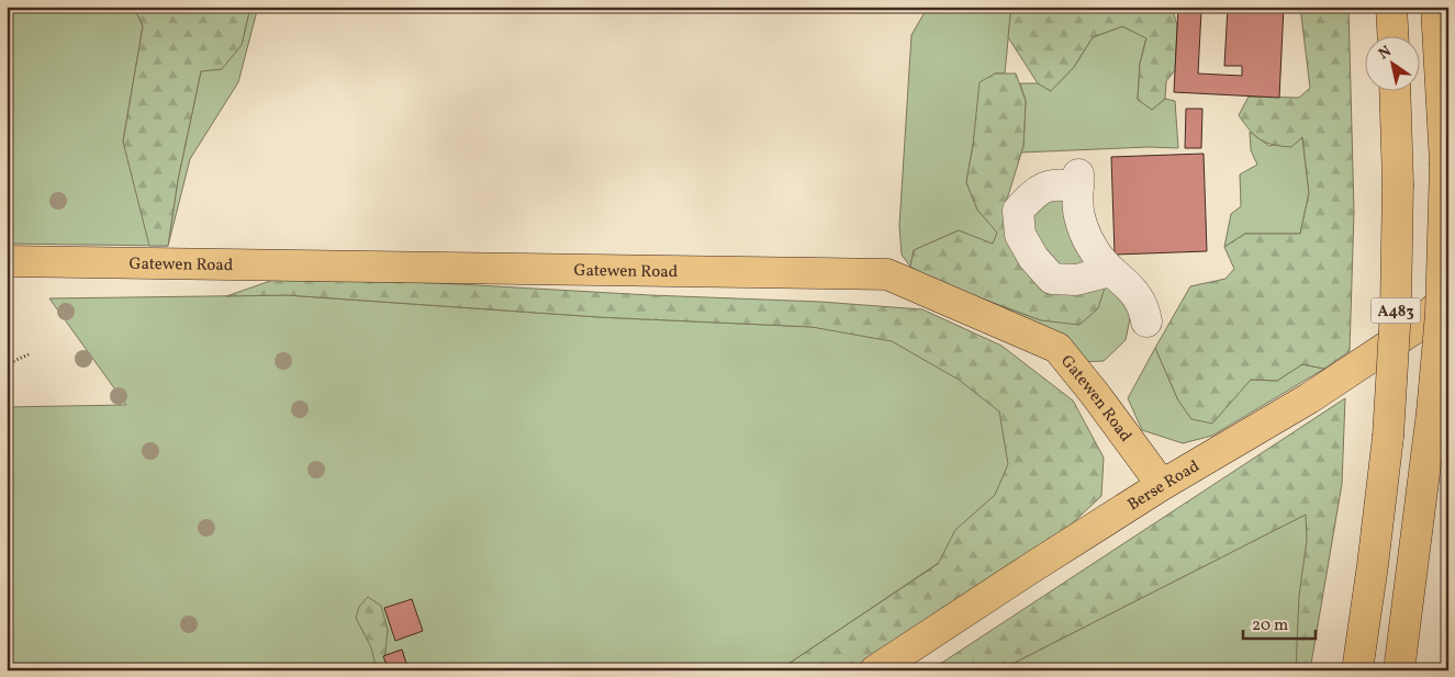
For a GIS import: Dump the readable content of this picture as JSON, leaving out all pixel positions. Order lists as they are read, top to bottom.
{
  "streets": {
    "main road": ["Gatewen Road", "A483", "Berse Road"]
  },
  "crossings": [
    ["Gatewen Road", "Berse Road"]
  ],
  "scale_bar": "20 m",
  "north": "top left"
}
